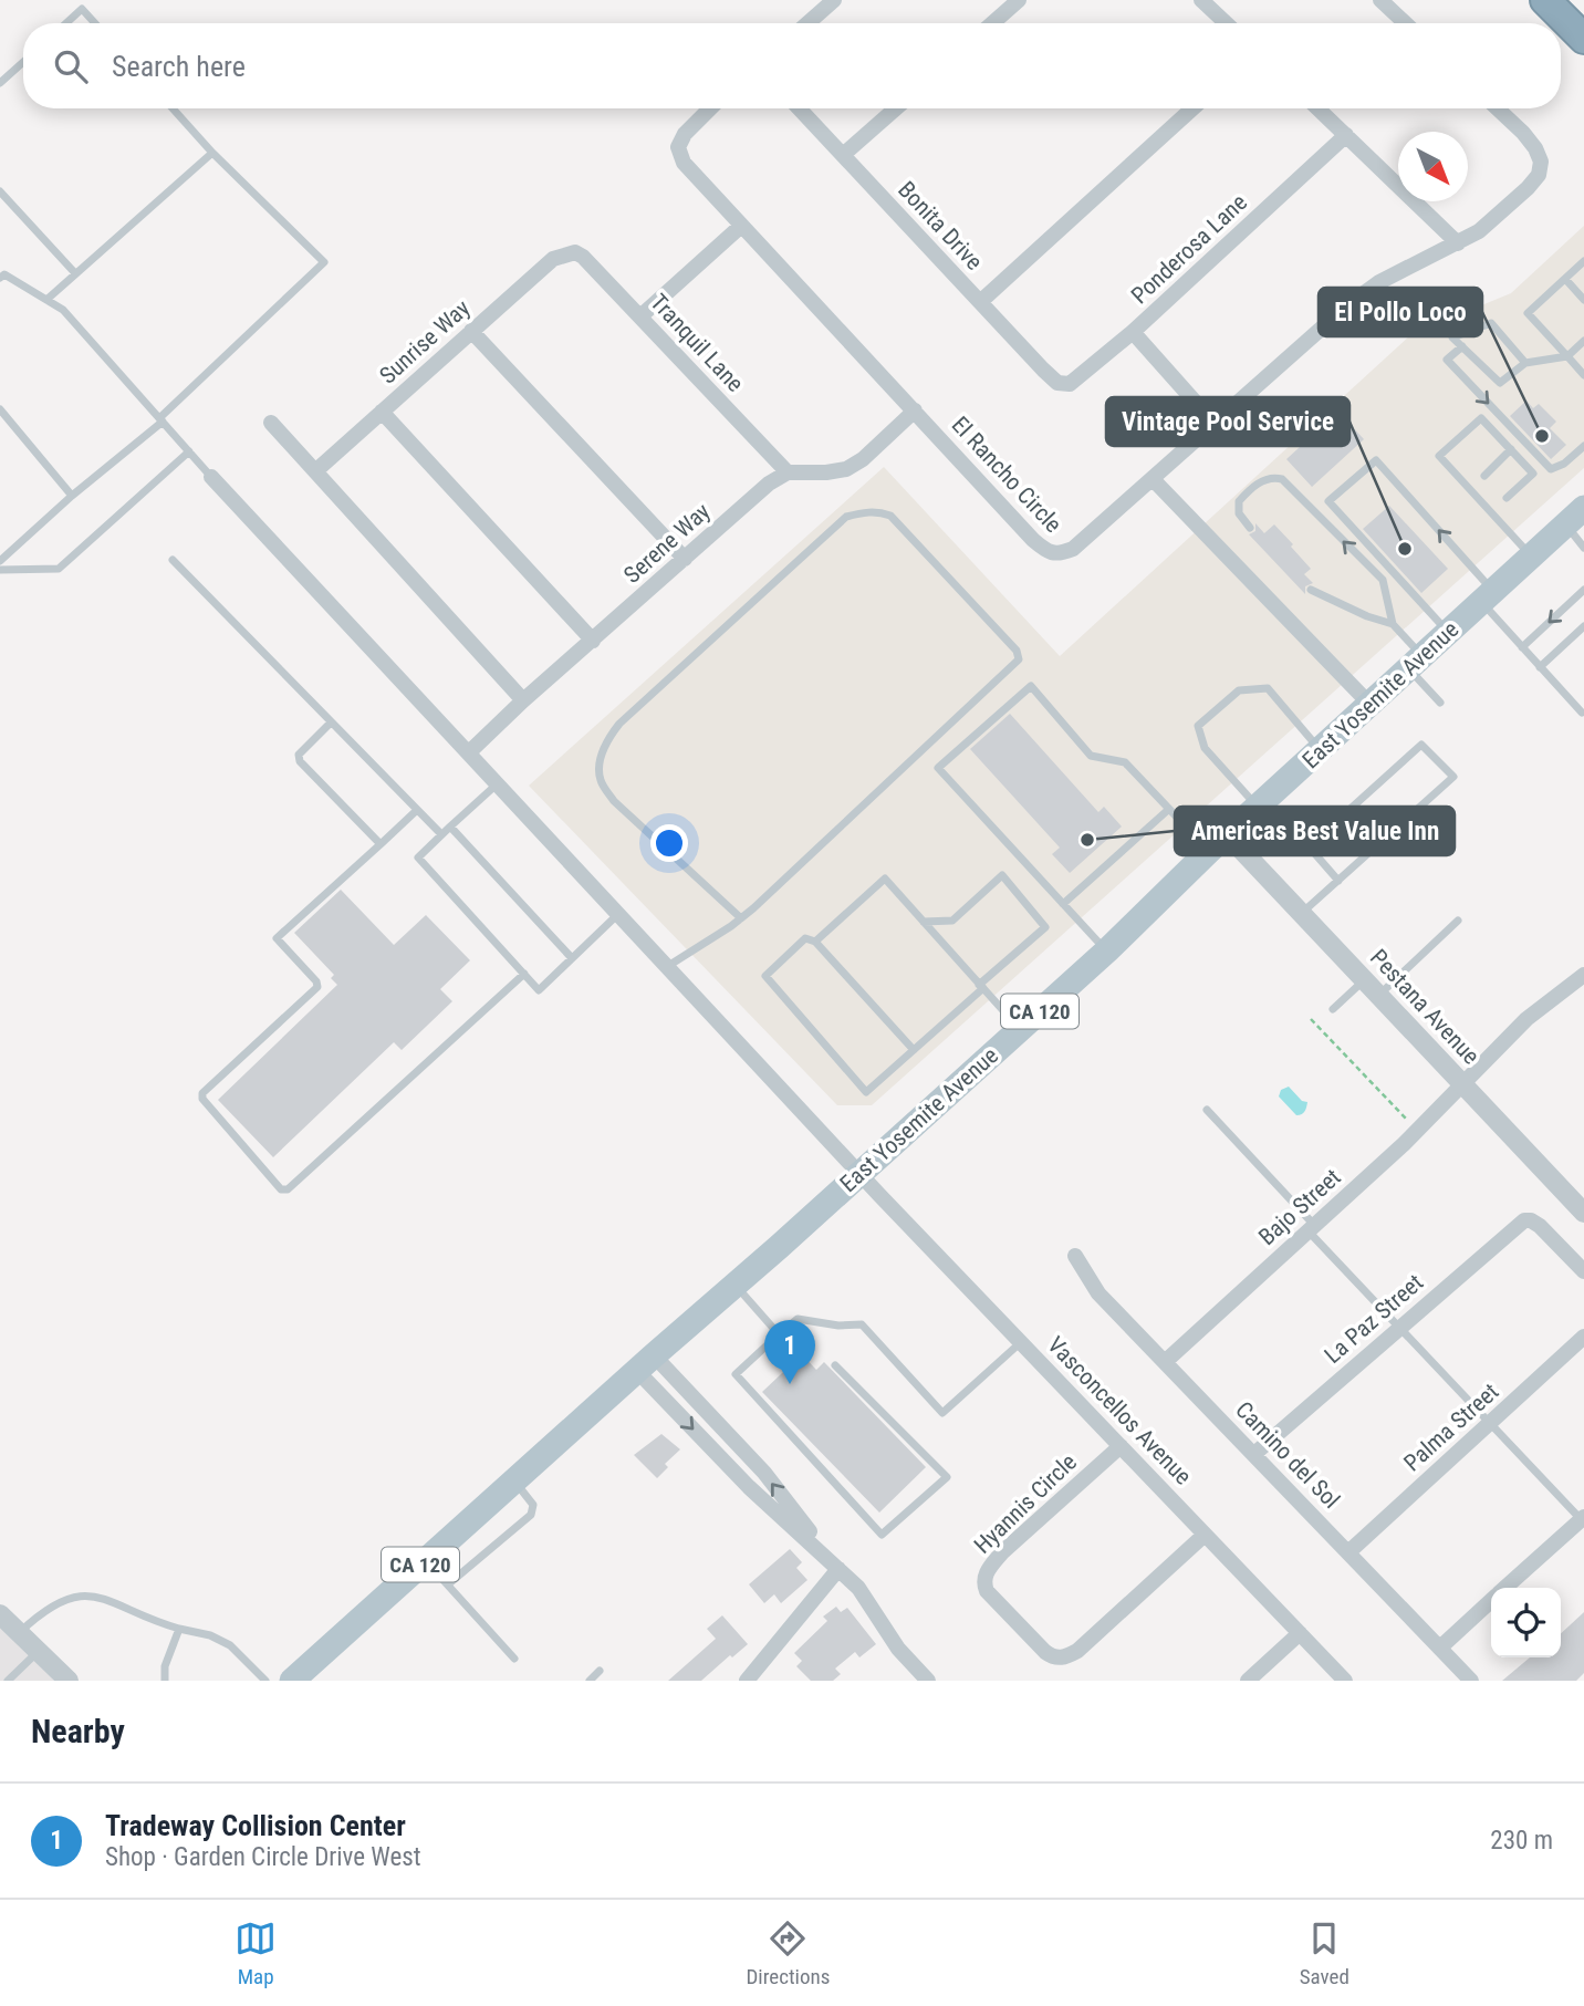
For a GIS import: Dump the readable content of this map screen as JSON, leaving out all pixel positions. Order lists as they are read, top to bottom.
{
  "streets": {
    "main road": ["East Yosemite Avenue", "CA 120"],
    "street": [
      "Bonita Drive",
      "Ponderosa Lane",
      "Sunrise Way",
      "Tranquil Lane",
      "El Rancho Circle",
      "Serene Way",
      "Pestana Avenue",
      "Bajo Street",
      "La Paz Street",
      "Vasconcellos Avenue",
      "Palma Street",
      "Camino del Sol",
      "Hyannis Circle"
    ]
  },
  "crossings": [
    ["Bonita Drive", "Ponderosa Lane"],
    ["Sunrise Way", "Tranquil Lane"],
    ["Tranquil Lane", "Serene Way"],
    ["Serene Way", "Vasconcellos Avenue"],
    ["East Yosemite Avenue", "Pestana Avenue"],
    ["East Yosemite Avenue", "CA 120"],
    ["East Yosemite Avenue", "Vasconcellos Avenue"],
    ["Pestana Avenue", "Bajo Street"],
    ["Bajo Street", "Camino del Sol"],
    ["La Paz Street", "Camino del Sol"],
    ["Vasconcellos Avenue", "Hyannis Circle"],
    ["Palma Street", "Camino del Sol"]
  ],
  "places": ["El Pollo Loco", "Vintage Pool Service", "Americas Best Value Inn"],
  "north": "bottom right",
  "page": {
    "search": "Search here",
    "pins": "1",
    "heading": "Nearby",
    "list": [
      {
        "mark": "1",
        "name": "Tradeway Collision Center",
        "note": "Shop · Garden Circle Drive West",
        "value": "230 m"
      }
    ],
    "nav": ["Map", "Directions", "Saved"]
  }
}
